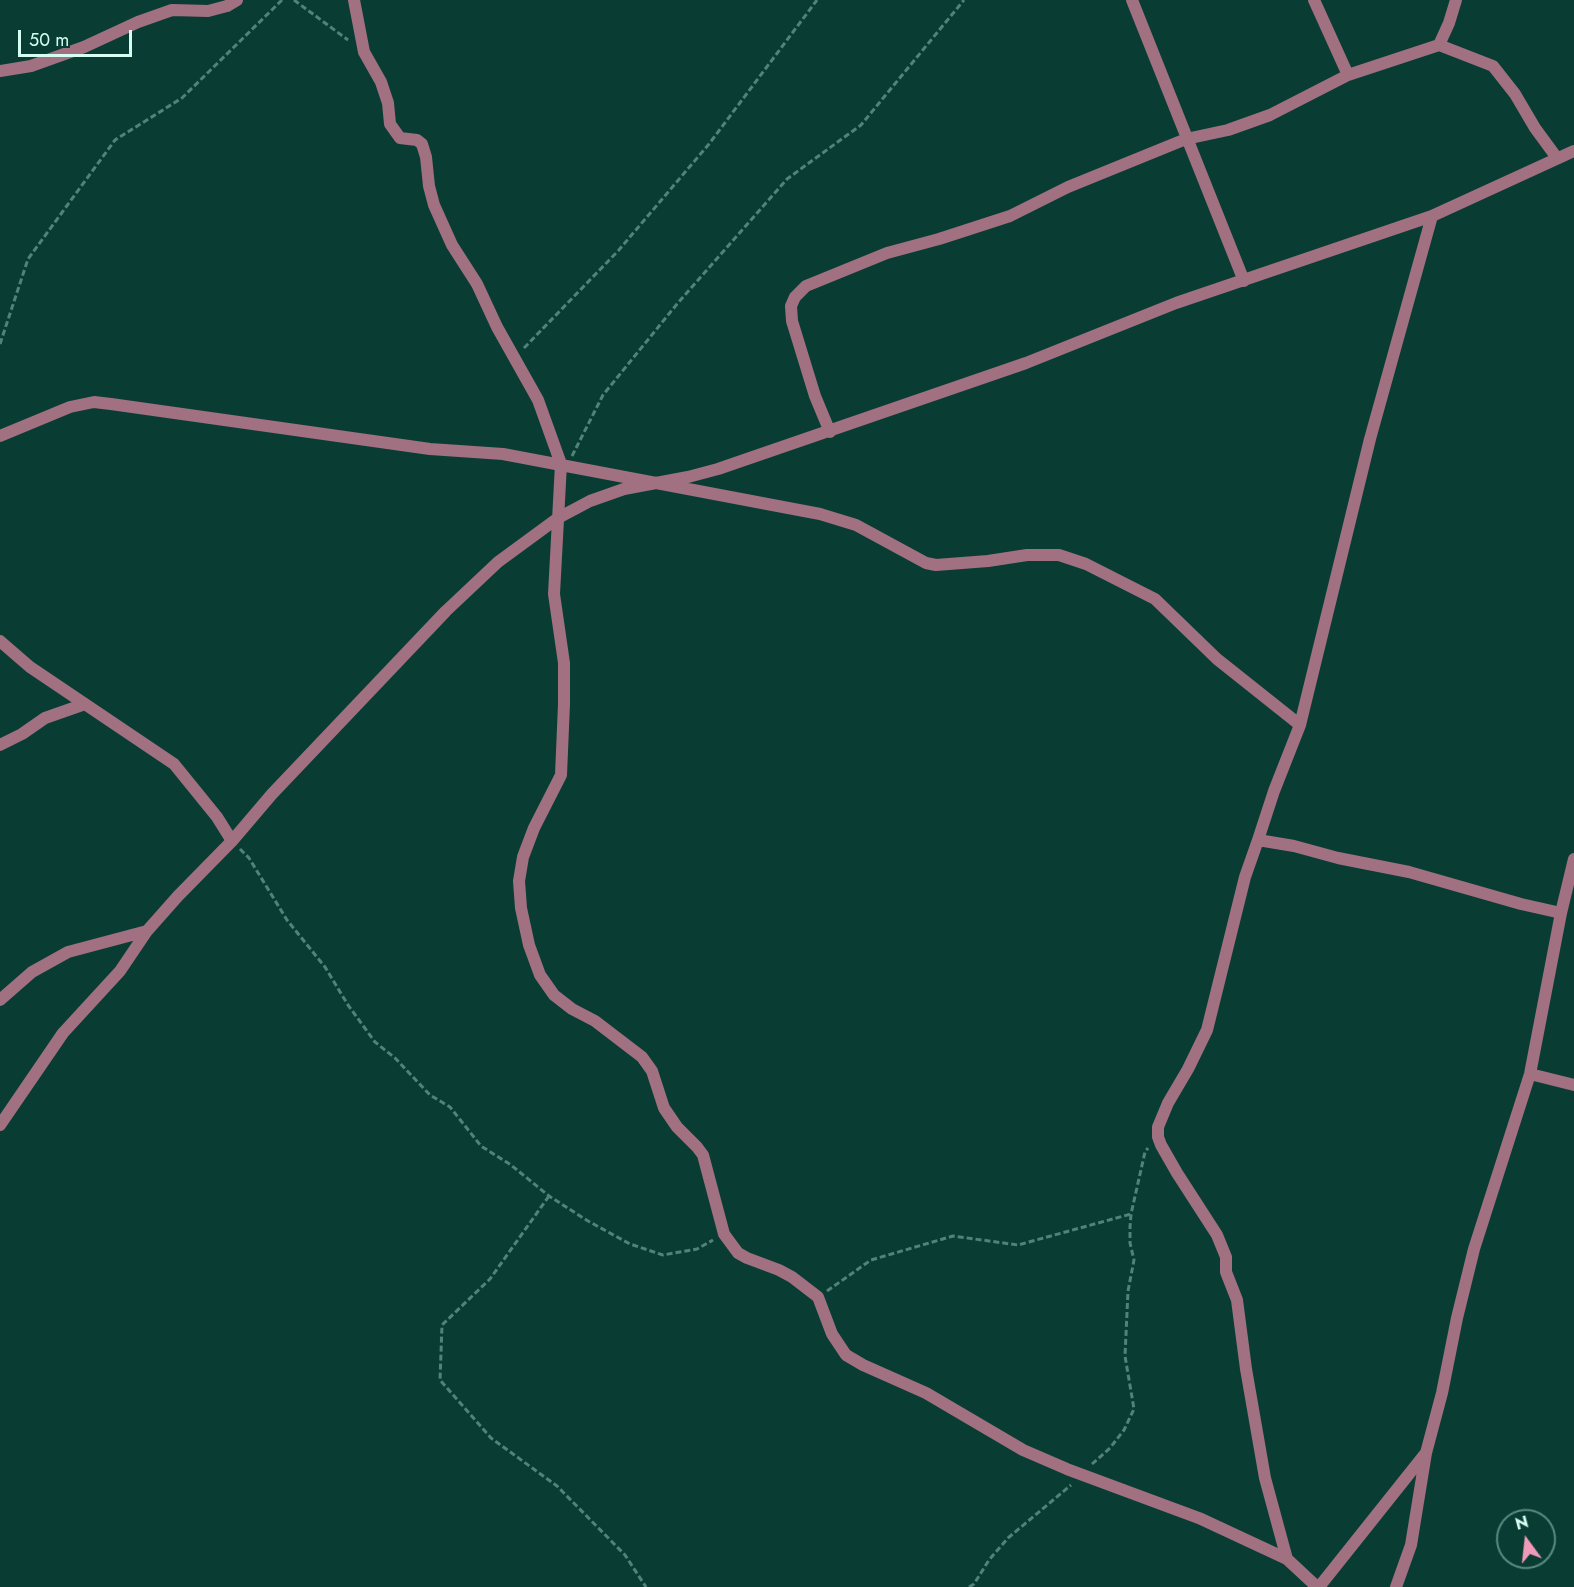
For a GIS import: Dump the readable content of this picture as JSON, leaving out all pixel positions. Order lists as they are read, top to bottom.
{
  "scale_bar": "50 m",
  "north": "top"
}
